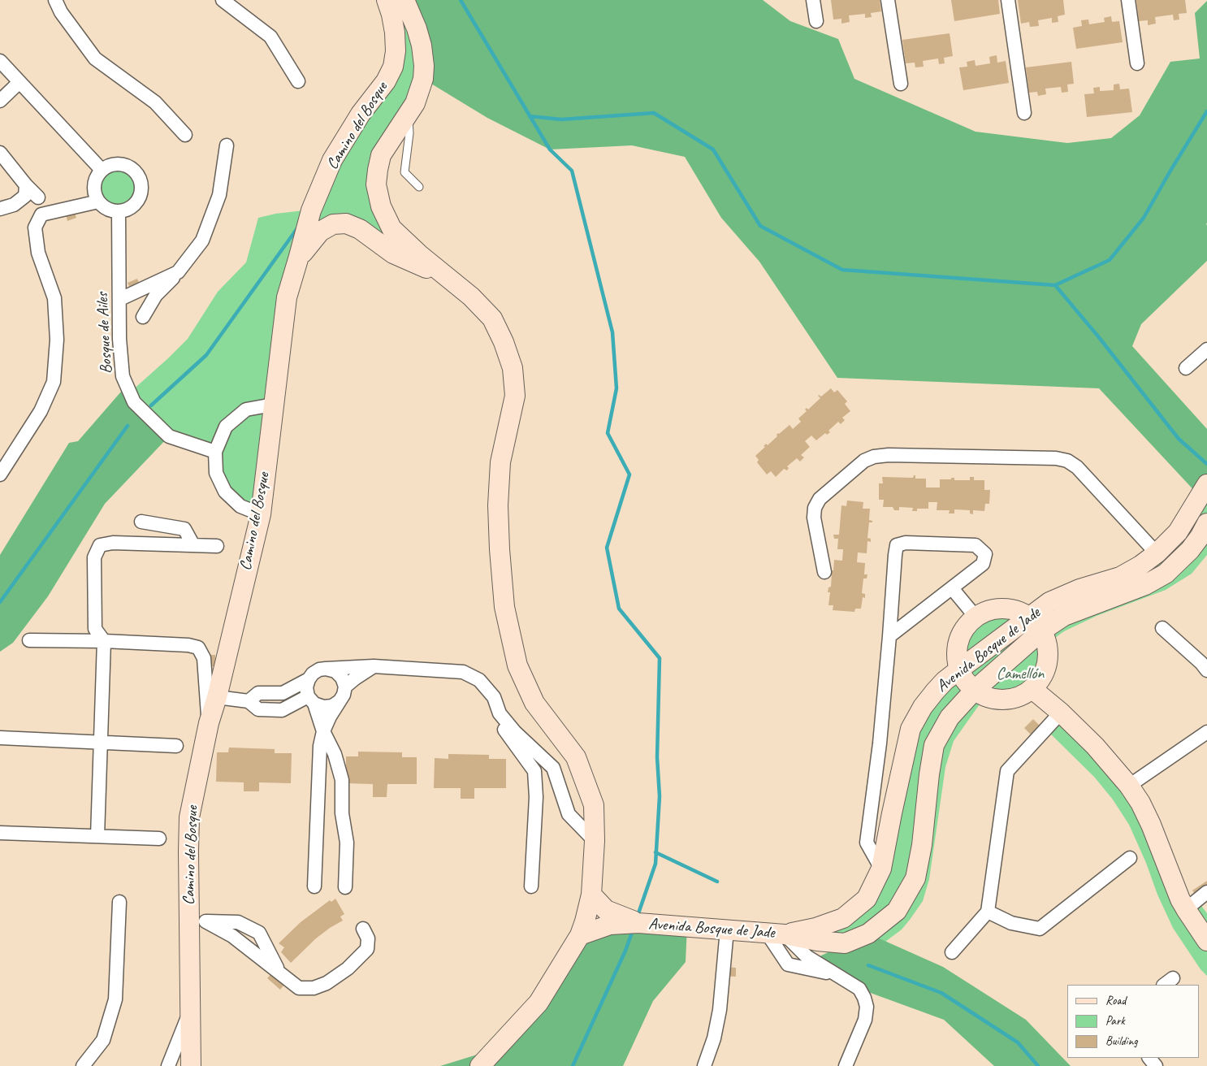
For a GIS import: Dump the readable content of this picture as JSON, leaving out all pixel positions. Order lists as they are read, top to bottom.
{
  "streets": {
    "street": ["Camino del Bosque", "Bosque de Ailes", "Avenida Bosque de Jade"]
  },
  "parks": ["Camellón"],
  "legend": ["Road", "Park", "Building"]
}
